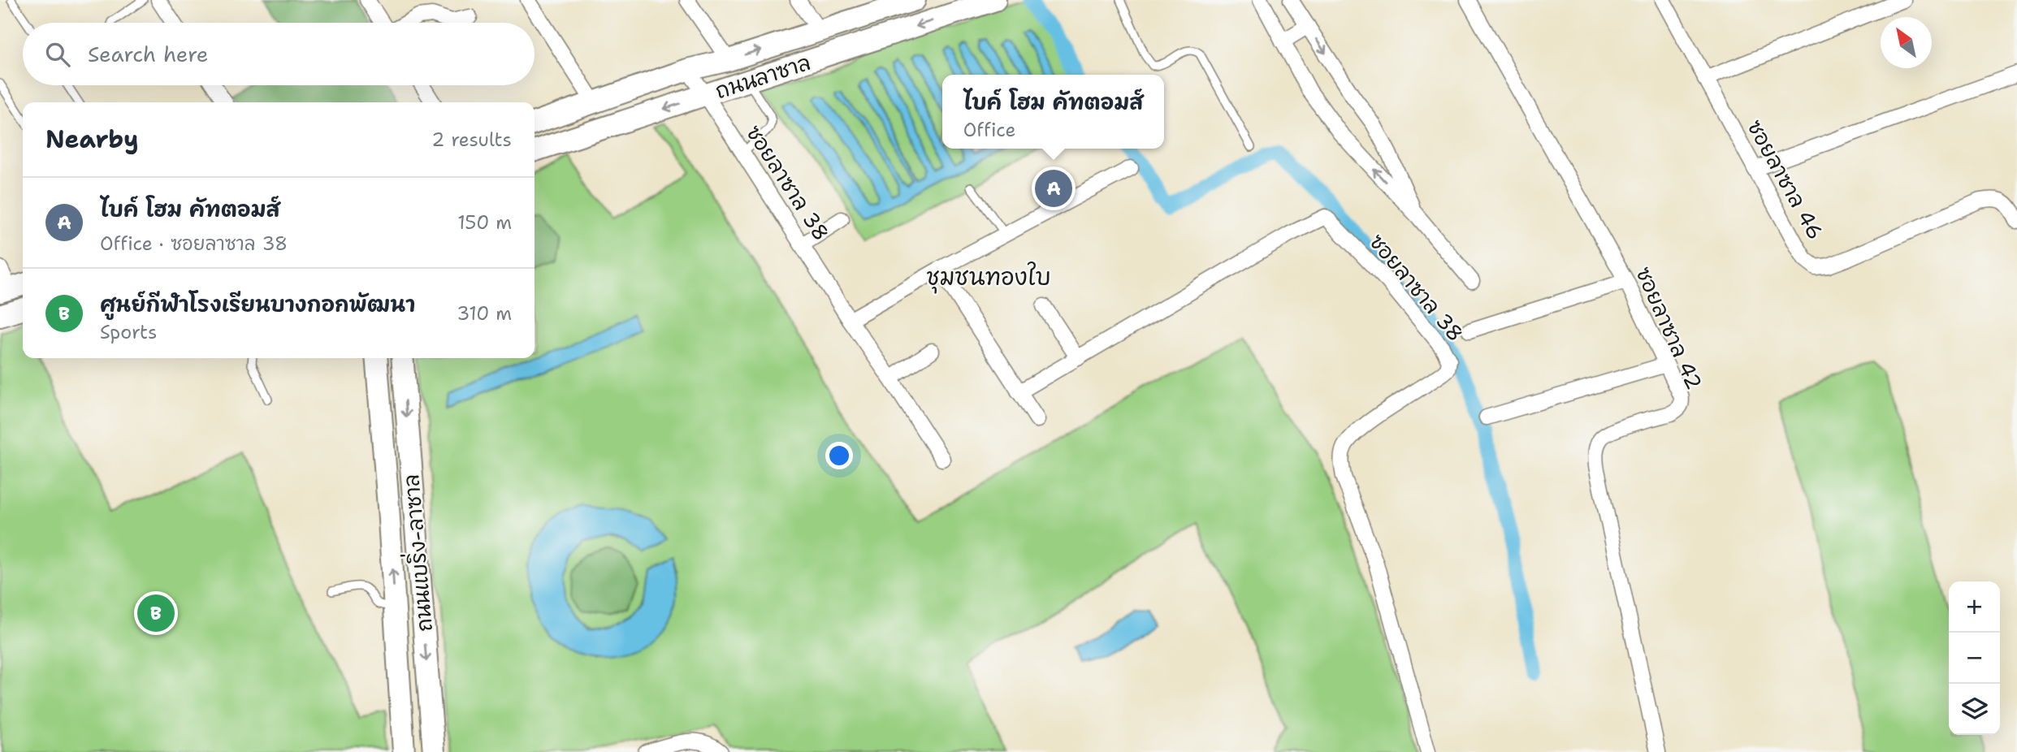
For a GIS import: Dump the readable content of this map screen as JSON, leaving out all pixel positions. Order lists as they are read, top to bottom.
{
  "streets": {
    "street": [
      "ถนนลาซาล",
      "ซอยลาซาล 46",
      "ซอยลาซาล 38",
      "ซอยลาซาล 42",
      "ถนนแบริ่ง-ลาซาล"
    ]
  },
  "crossings": [
    ["ถนนลาซาล", "ซอยลาซาล 38"]
  ],
  "districts": ["ชุมชนทองใบ"],
  "north": "top left",
  "page": {
    "search": "Search here",
    "popup": ["ไบค์ โฮม คัทตอมส์", "Office"],
    "heading": ["Nearby", "2 results"],
    "pins": ["A", "B"],
    "list": [
      {
        "mark": "A",
        "name": "ไบค์ โฮม คัทตอมส์",
        "note": "Office · ซอยลาซาล 38",
        "value": "150 m"
      },
      {
        "mark": "B",
        "name": "ศูนย์กีฬาโรงเรียนบางกอกพัฒนา",
        "note": "Sports",
        "value": "310 m"
      }
    ],
    "map_buttons": ["+", "−"]
  }
}
